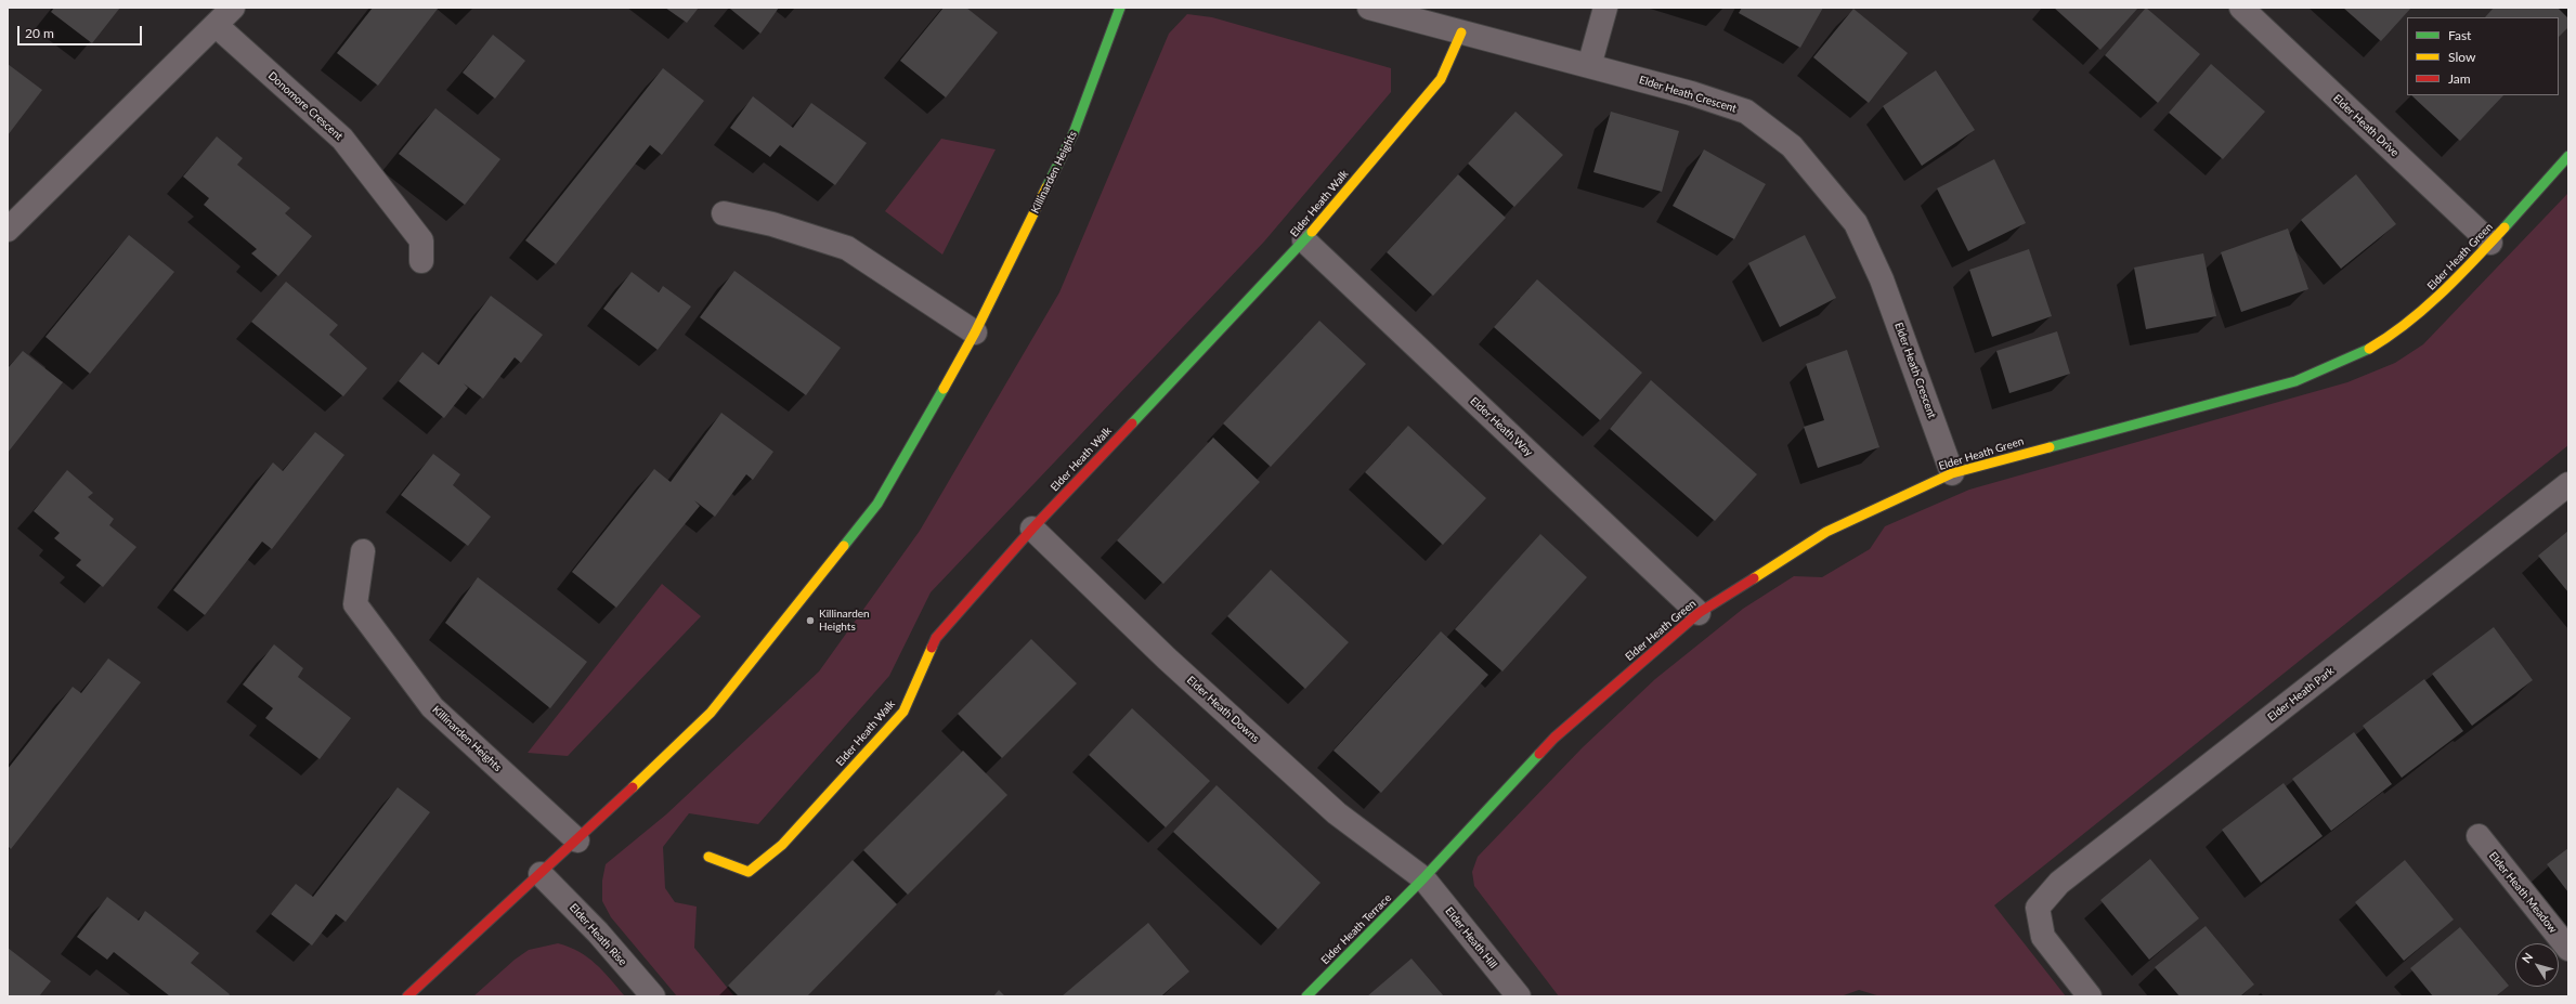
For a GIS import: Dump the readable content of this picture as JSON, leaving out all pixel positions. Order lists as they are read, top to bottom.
{
  "streets": {
    "street": [
      "Elder Heath Crescent",
      "Donomore Crescent",
      "Elder Heath Drive",
      "Killinarden Heights",
      "Elder Heath Walk",
      "Elder Heath Green",
      "Elder Heath Way",
      "Elder Heath Park",
      "Elder Heath Downs",
      "Elder Heath Meadow",
      "Elder Heath Terrace",
      "Elder Heath Rise",
      "Elder Heath Hill"
    ]
  },
  "crossings": [
    ["Elder Heath Crescent", "Elder Heath Walk"],
    ["Elder Heath Crescent", "Elder Heath Green"],
    ["Elder Heath Drive", "Elder Heath Green"],
    ["Killinarden Heights", "Elder Heath Rise"],
    ["Elder Heath Walk", "Elder Heath Way"],
    ["Elder Heath Walk", "Elder Heath Downs"],
    ["Elder Heath Green", "Elder Heath Way"],
    ["Elder Heath Green", "Elder Heath Downs"],
    ["Elder Heath Green", "Elder Heath Terrace"],
    ["Elder Heath Green", "Elder Heath Hill"],
    ["Elder Heath Downs", "Elder Heath Terrace"],
    ["Elder Heath Downs", "Elder Heath Hill"],
    ["Elder Heath Terrace", "Elder Heath Hill"]
  ],
  "places": ["Killinarden Heights"],
  "legend": ["Fast", "Slow", "Jam"],
  "scale_bar": "20 m",
  "north": "top left"
}
